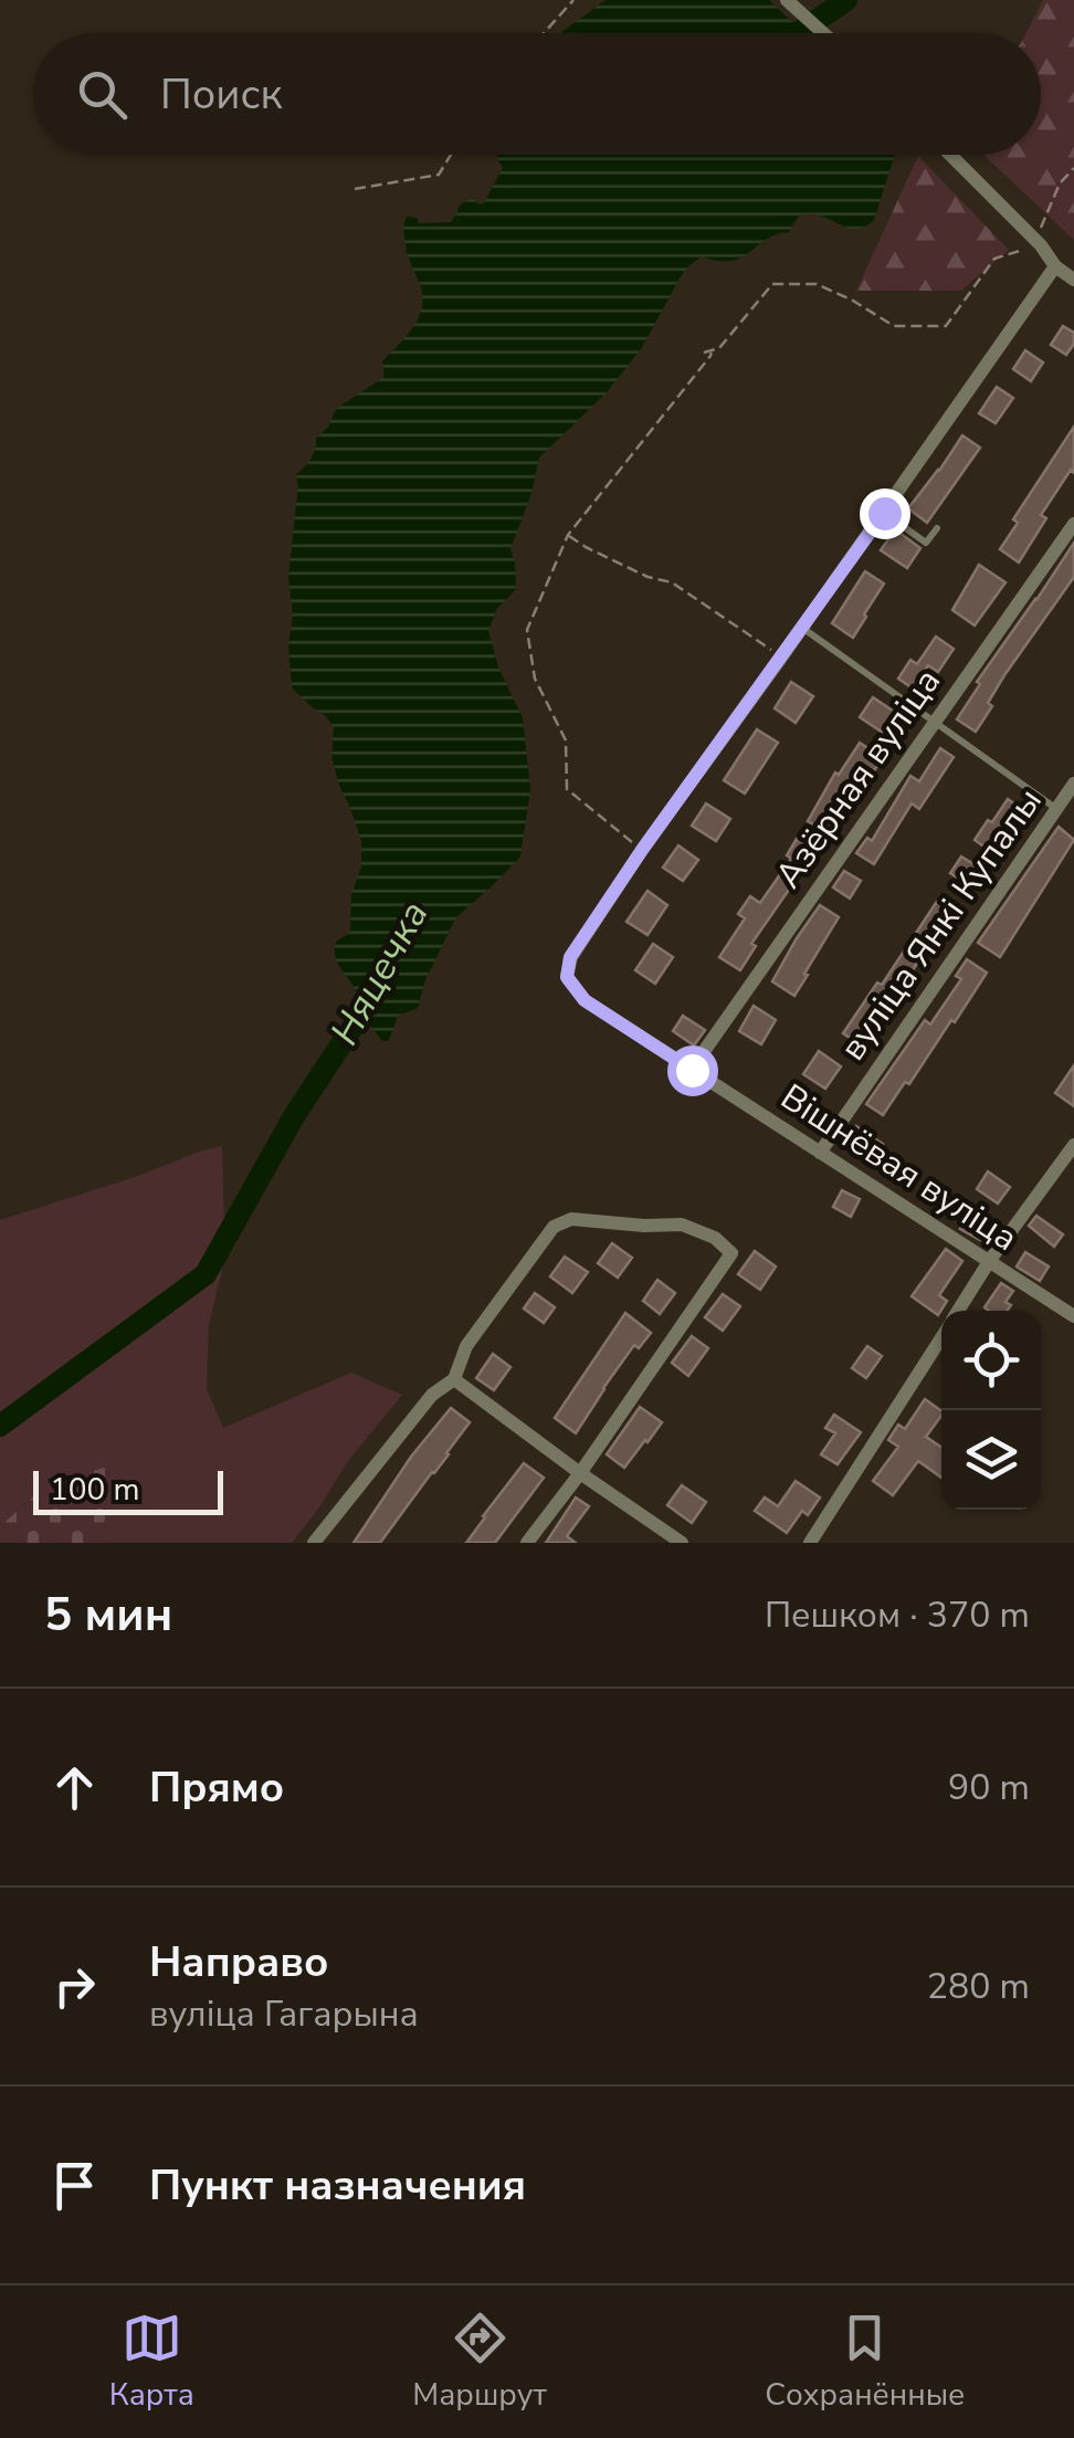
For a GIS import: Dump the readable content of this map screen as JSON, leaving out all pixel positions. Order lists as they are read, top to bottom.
{
  "streets": {
    "street": ["Азёрная вуліца", "вуліца Янкі Купалы", "Вішнёвая вуліца"]
  },
  "crossings": [
    ["Азёрная вуліца", "Вішнёвая вуліца"],
    ["вуліца Янкі Купалы", "Вішнёвая вуліца"]
  ],
  "water": ["Няцечка"],
  "scale_bar": "100 m",
  "page": {
    "search": "Поиск",
    "scale": "100 m",
    "heading": ["5 мин", "Пешком · 370 m"],
    "list": [
      ["Прямо", "90 m"],
      ["Направо", "вуліца Гагарына", "280 m"],
      "Пункт назначения"
    ],
    "nav": ["Карта", "Маршрут", "Сохранённые"]
  }
}
